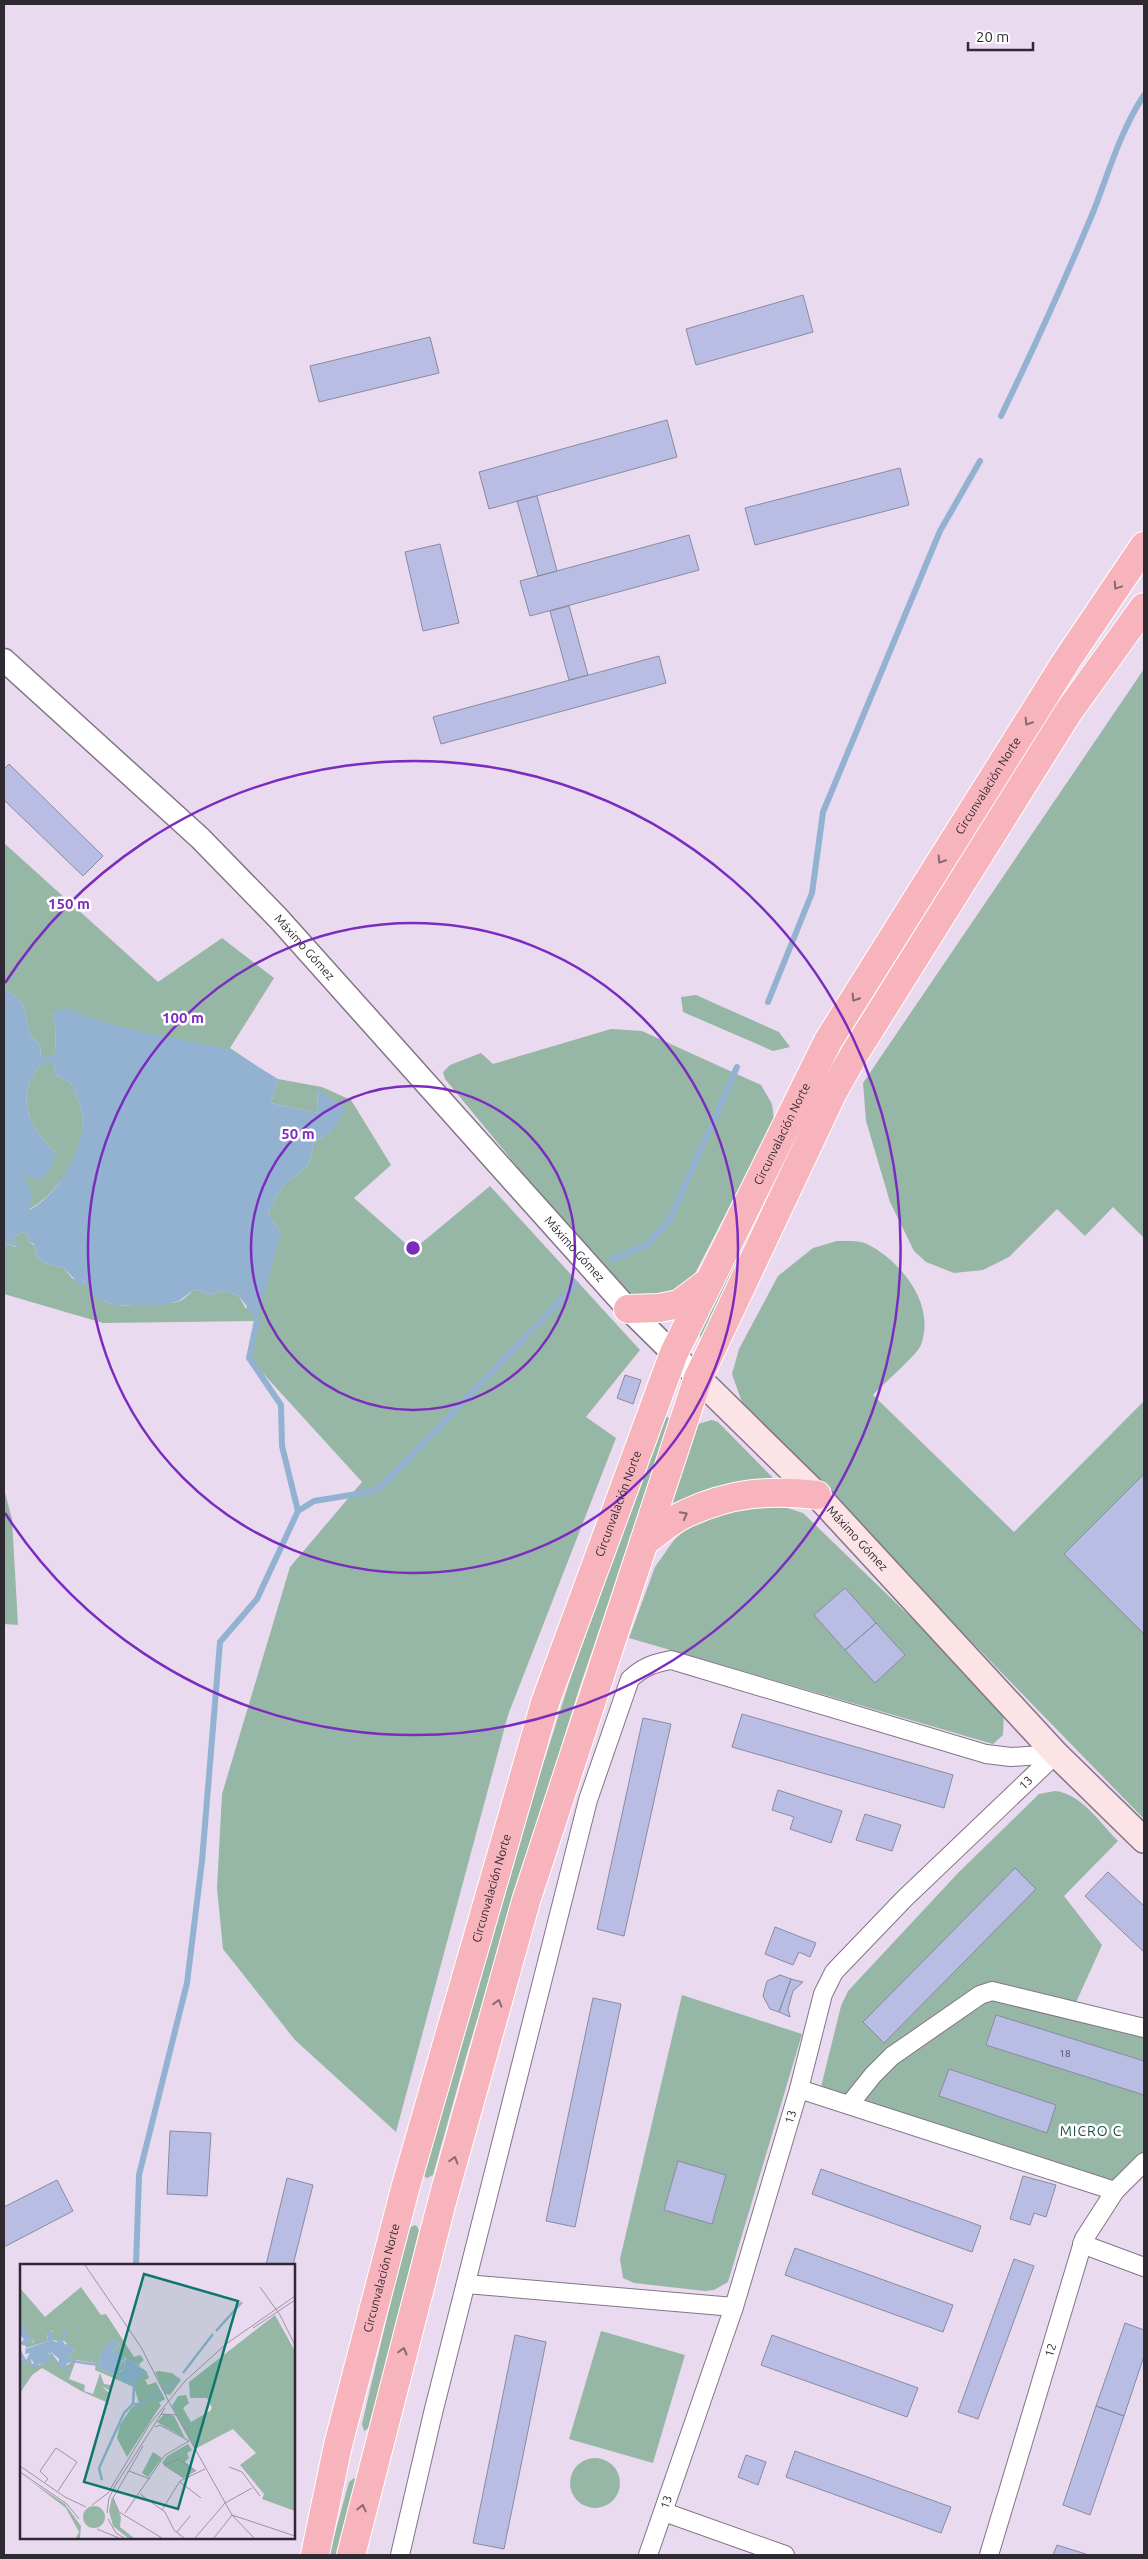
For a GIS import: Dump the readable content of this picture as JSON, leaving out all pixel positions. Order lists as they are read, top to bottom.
{
  "streets": {
    "highway": ["Circunvalación Norte"],
    "main road": ["Máximo Gómez"],
    "street": ["13", "12"]
  },
  "crossings": [
    ["Circunvalación Norte", "Máximo Gómez"],
    ["Máximo Gómez", "13"]
  ],
  "districts": ["MICRO C"],
  "house_numbers": ["18"],
  "scale_bar": "20 m",
  "rings": ["150 m", "100 m", "50 m"]
}
